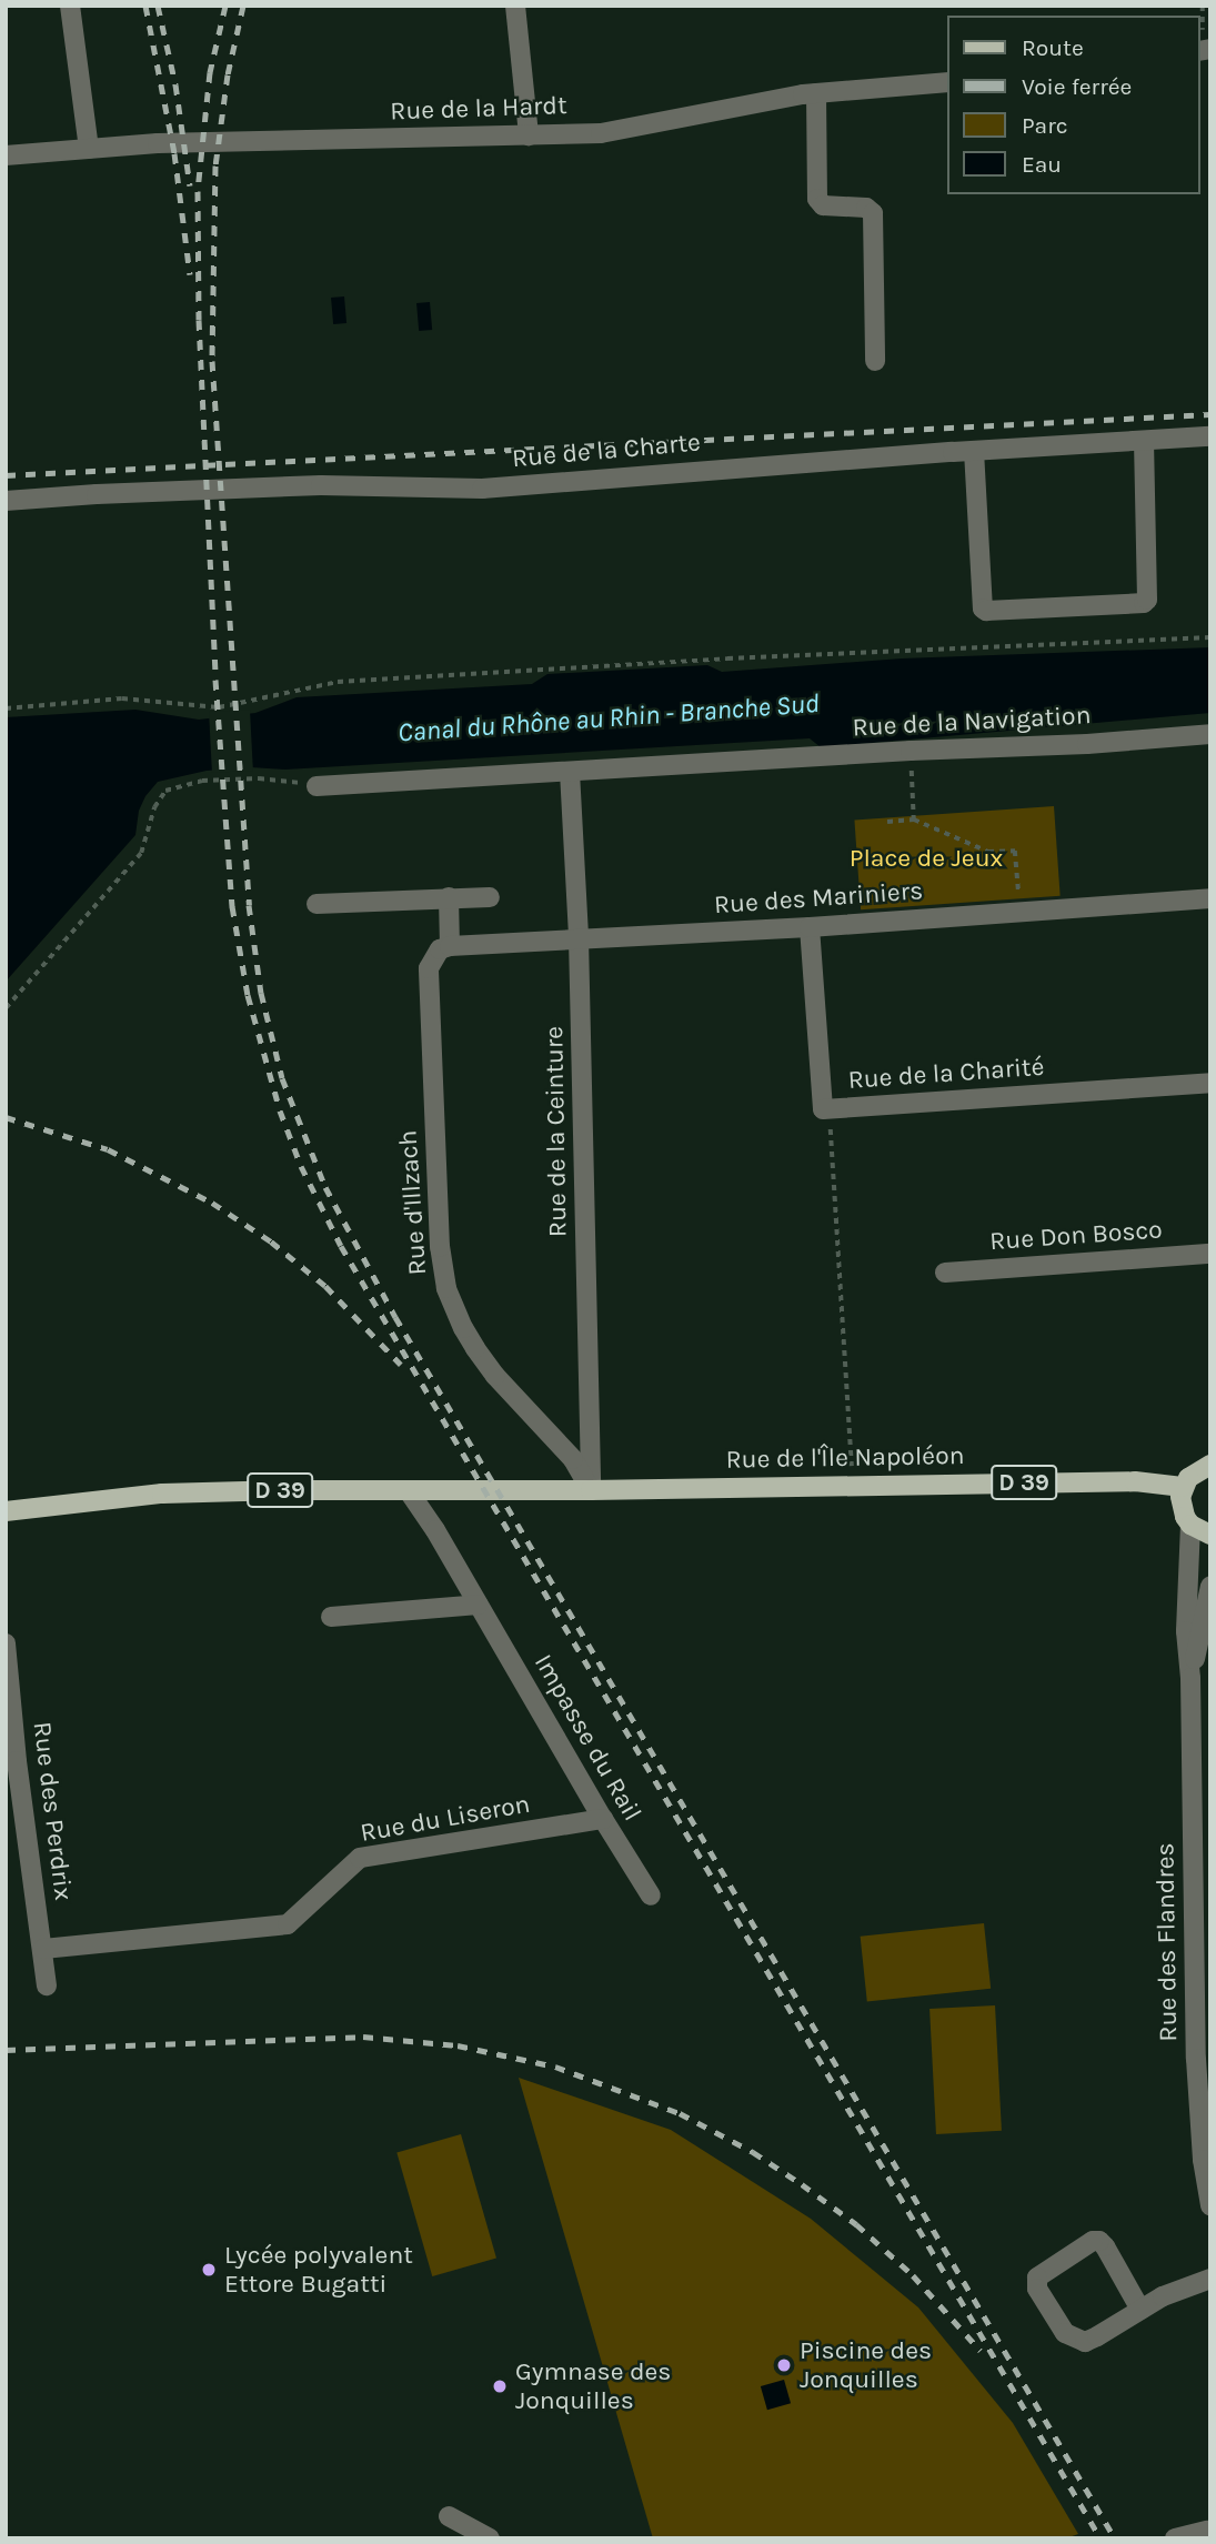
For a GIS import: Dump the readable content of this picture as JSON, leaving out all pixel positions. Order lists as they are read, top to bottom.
{
  "streets": {
    "main road": ["Rue de l'Île Napoléon", "D 39"],
    "street": [
      "Rue de la Hardt",
      "Rue de la Charte",
      "Rue de la Navigation",
      "Rue des Mariniers",
      "Rue de la Charité",
      "Rue de la Ceinture",
      "Rue d'Illzach",
      "Rue Don Bosco",
      "Impasse du Rail",
      "Rue des Perdrix",
      "Rue du Liseron",
      "Rue des Flandres"
    ]
  },
  "crossings": [
    ["Rue de la Navigation", "Rue de la Ceinture"],
    ["Rue des Mariniers", "Rue de la Charité"],
    ["Rue des Mariniers", "Rue de la Ceinture"],
    ["Rue des Mariniers", "Rue d'Illzach"],
    ["Rue de la Ceinture", "Rue d'Illzach"],
    ["Rue de la Ceinture", "Rue de l'Île Napoléon"],
    ["Rue d'Illzach", "Rue de l'Île Napoléon"],
    ["Rue de l'Île Napoléon", "D 39"],
    ["Rue de l'Île Napoléon", "Impasse du Rail"],
    ["D 39", "Impasse du Rail"],
    ["Impasse du Rail", "Rue du Liseron"],
    ["Rue des Perdrix", "Rue du Liseron"]
  ],
  "water": ["Canal du Rhône au Rhin - Branche Sud"],
  "parks": ["Place de Jeux"],
  "places": ["Lycée polyvalent Ettore Bugatti", "Piscine des Jonquilles", "Gymnase des Jonquilles"],
  "legend": [
    "Route",
    "Voie ferrée",
    "Parc",
    "Eau"
  ]
}
